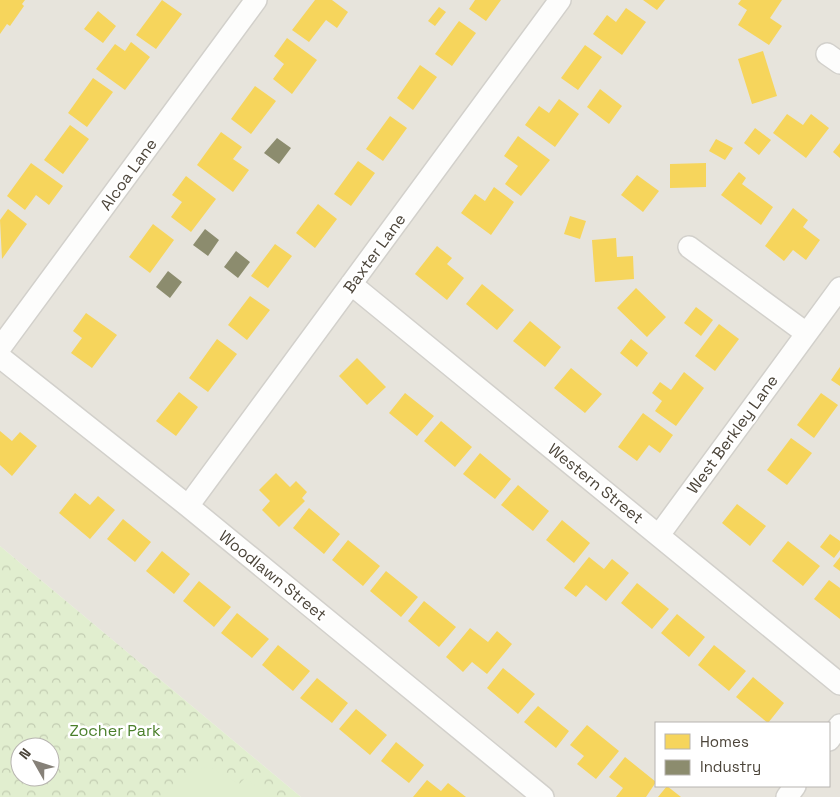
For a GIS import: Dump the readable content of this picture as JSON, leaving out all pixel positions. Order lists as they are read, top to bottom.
{
  "streets": {
    "street": [
      "Alcoa Lane",
      "Baxter Lane",
      "West Berkley Lane",
      "Western Street",
      "Woodlawn Street"
    ]
  },
  "crossings": [
    ["Baxter Lane", "Western Street"],
    ["Baxter Lane", "Woodlawn Street"],
    ["West Berkley Lane", "Western Street"]
  ],
  "parks": ["Zocher Park"],
  "legend": ["Homes", "Industry"],
  "north": "top left"
}
